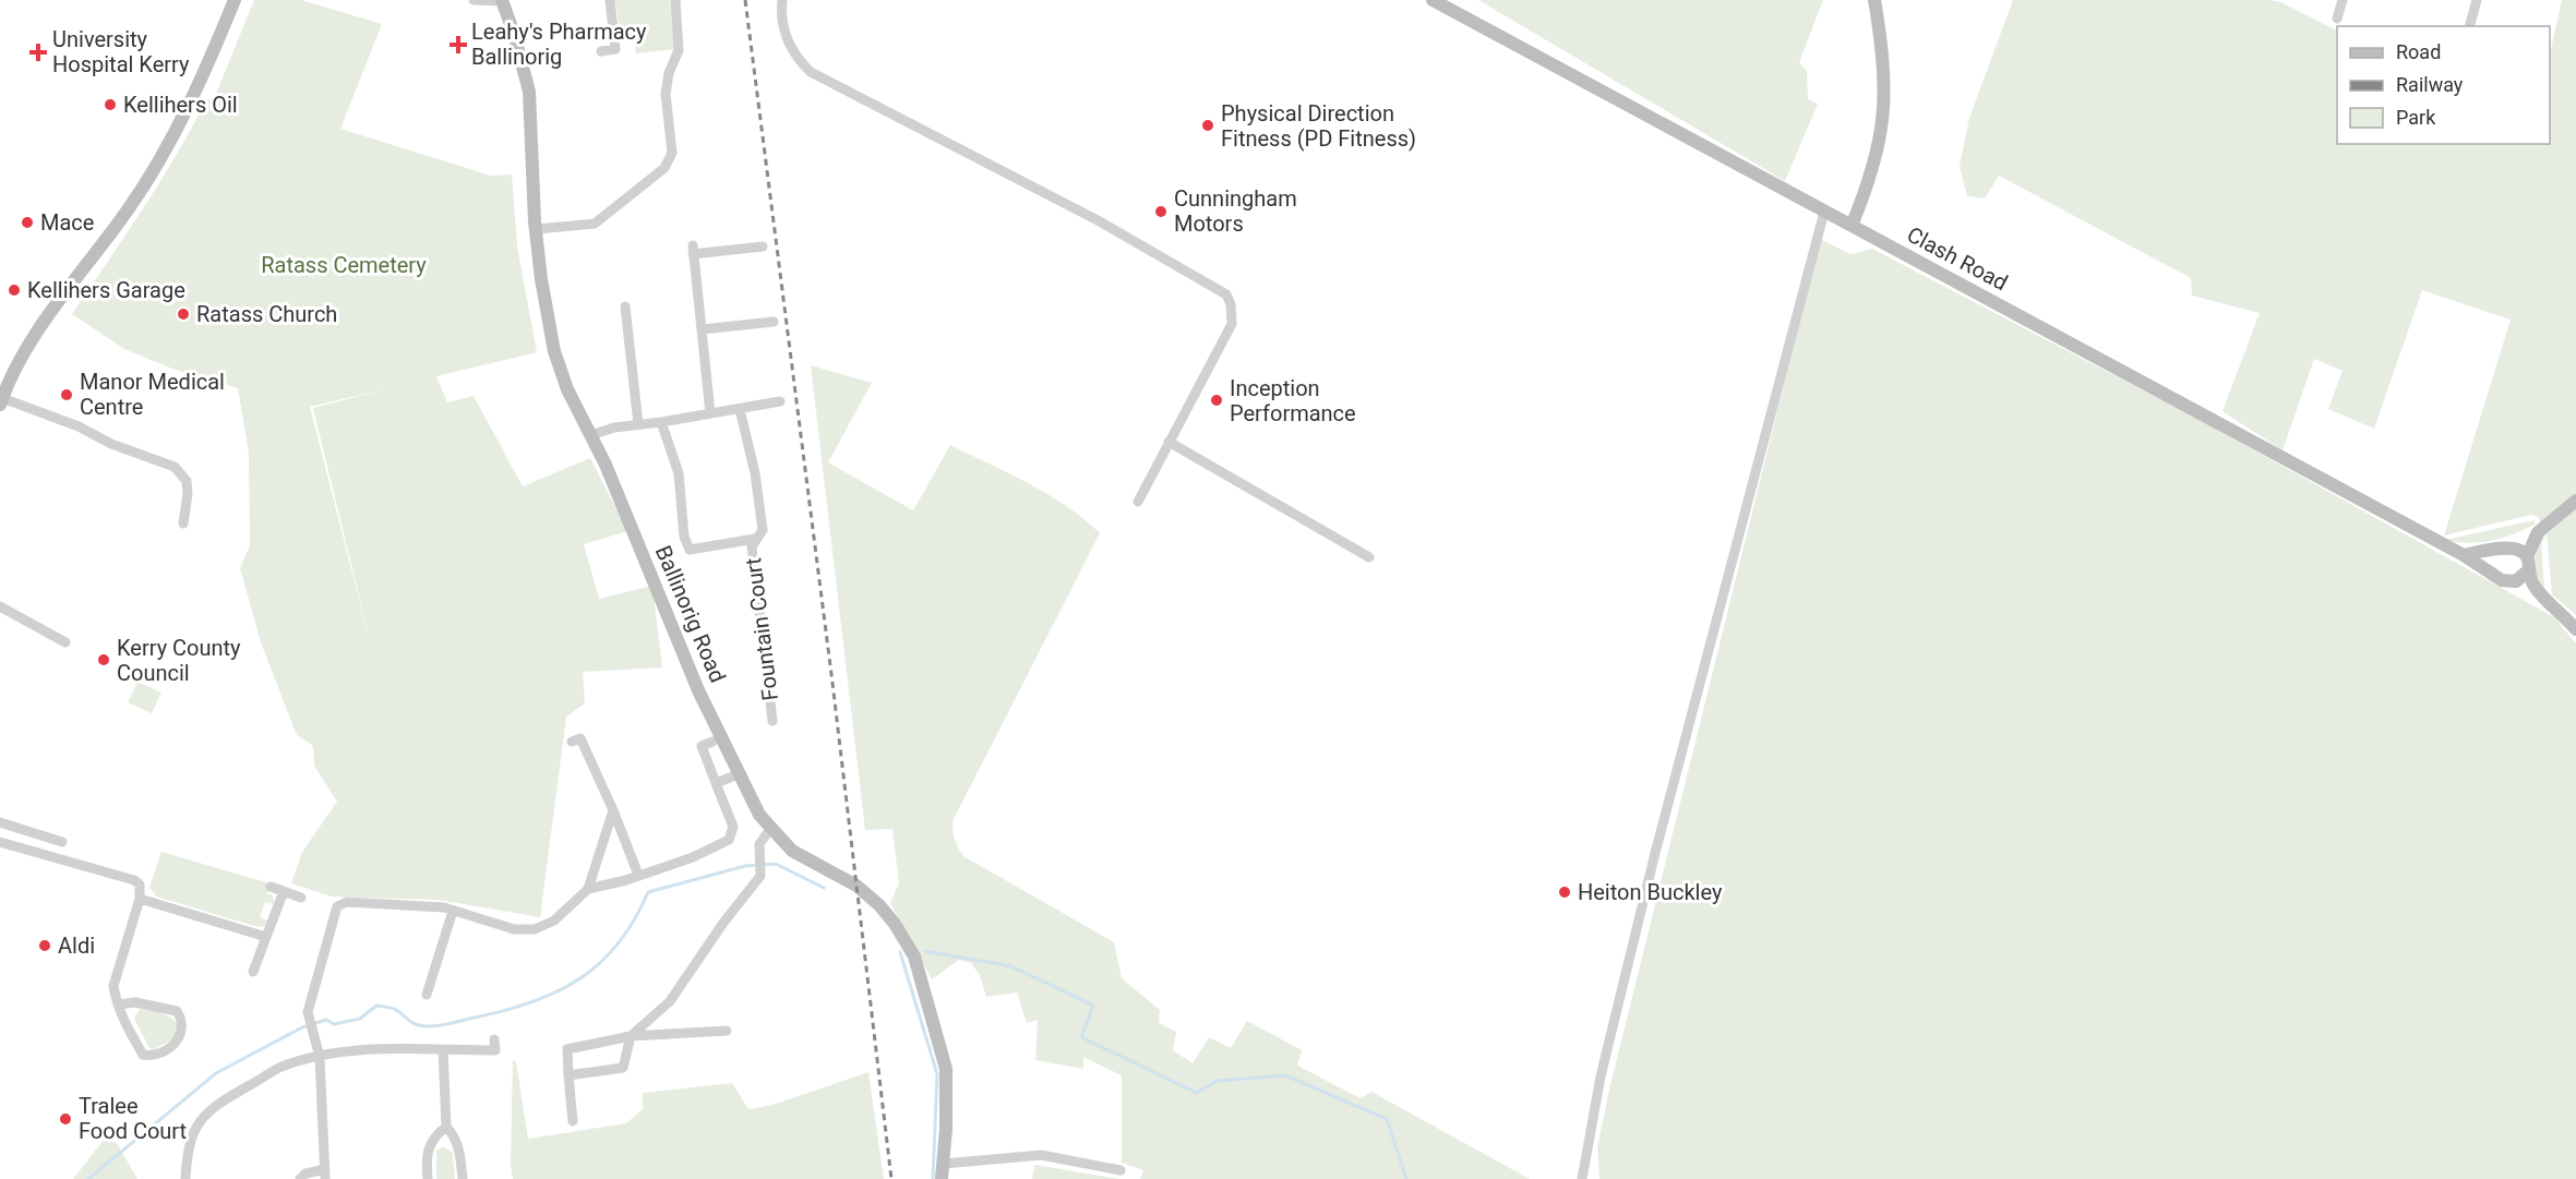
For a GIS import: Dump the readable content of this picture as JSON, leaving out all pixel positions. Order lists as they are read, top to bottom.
{
  "streets": {
    "street": ["Clash Road", "Ballinorig Road", "Fountain Court"]
  },
  "parks": ["Ratass Cemetery"],
  "places": {
    "health": ["Leahy's Pharmacy Ballinorig", "University Hospital Kerry"],
    "other": [
      "Kellihers Oil",
      "Physical Direction Fitness (PD Fitness)",
      "Cunningham Motors",
      "Mace",
      "Kellihers Garage",
      "Ratass Church",
      "Manor Medical Centre",
      "Inception Performance",
      "Kerry County Council",
      "Heiton Buckley",
      "Aldi",
      "Tralee Food Court"
    ]
  },
  "legend": ["Road", "Railway", "Park"]
}
